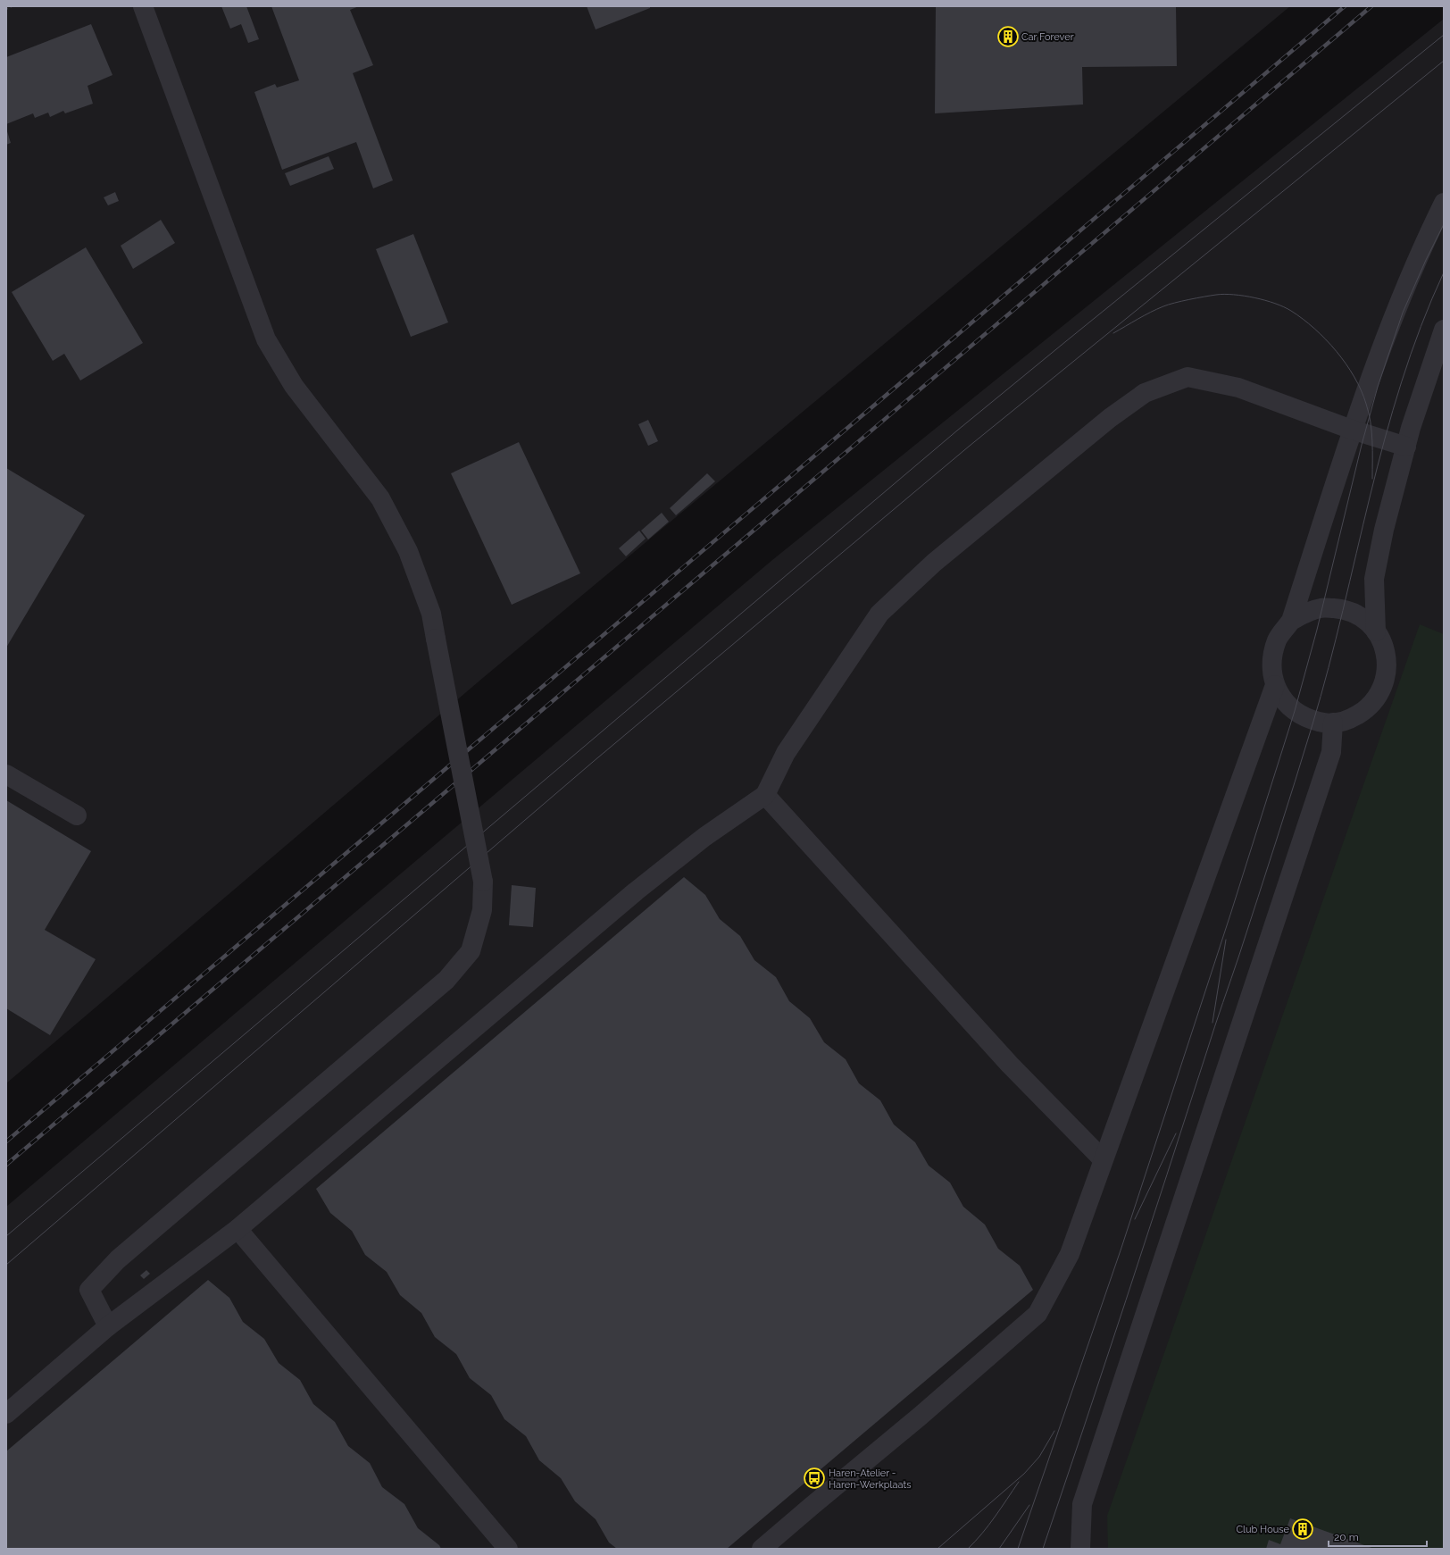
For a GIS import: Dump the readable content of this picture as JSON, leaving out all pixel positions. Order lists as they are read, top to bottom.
{
  "places": {
    "building": ["Car Forever", "Club House"],
    "bus stop": ["Haren-Atelier - Haren-Werkplaats"]
  },
  "scale_bar": "20 m"
}
